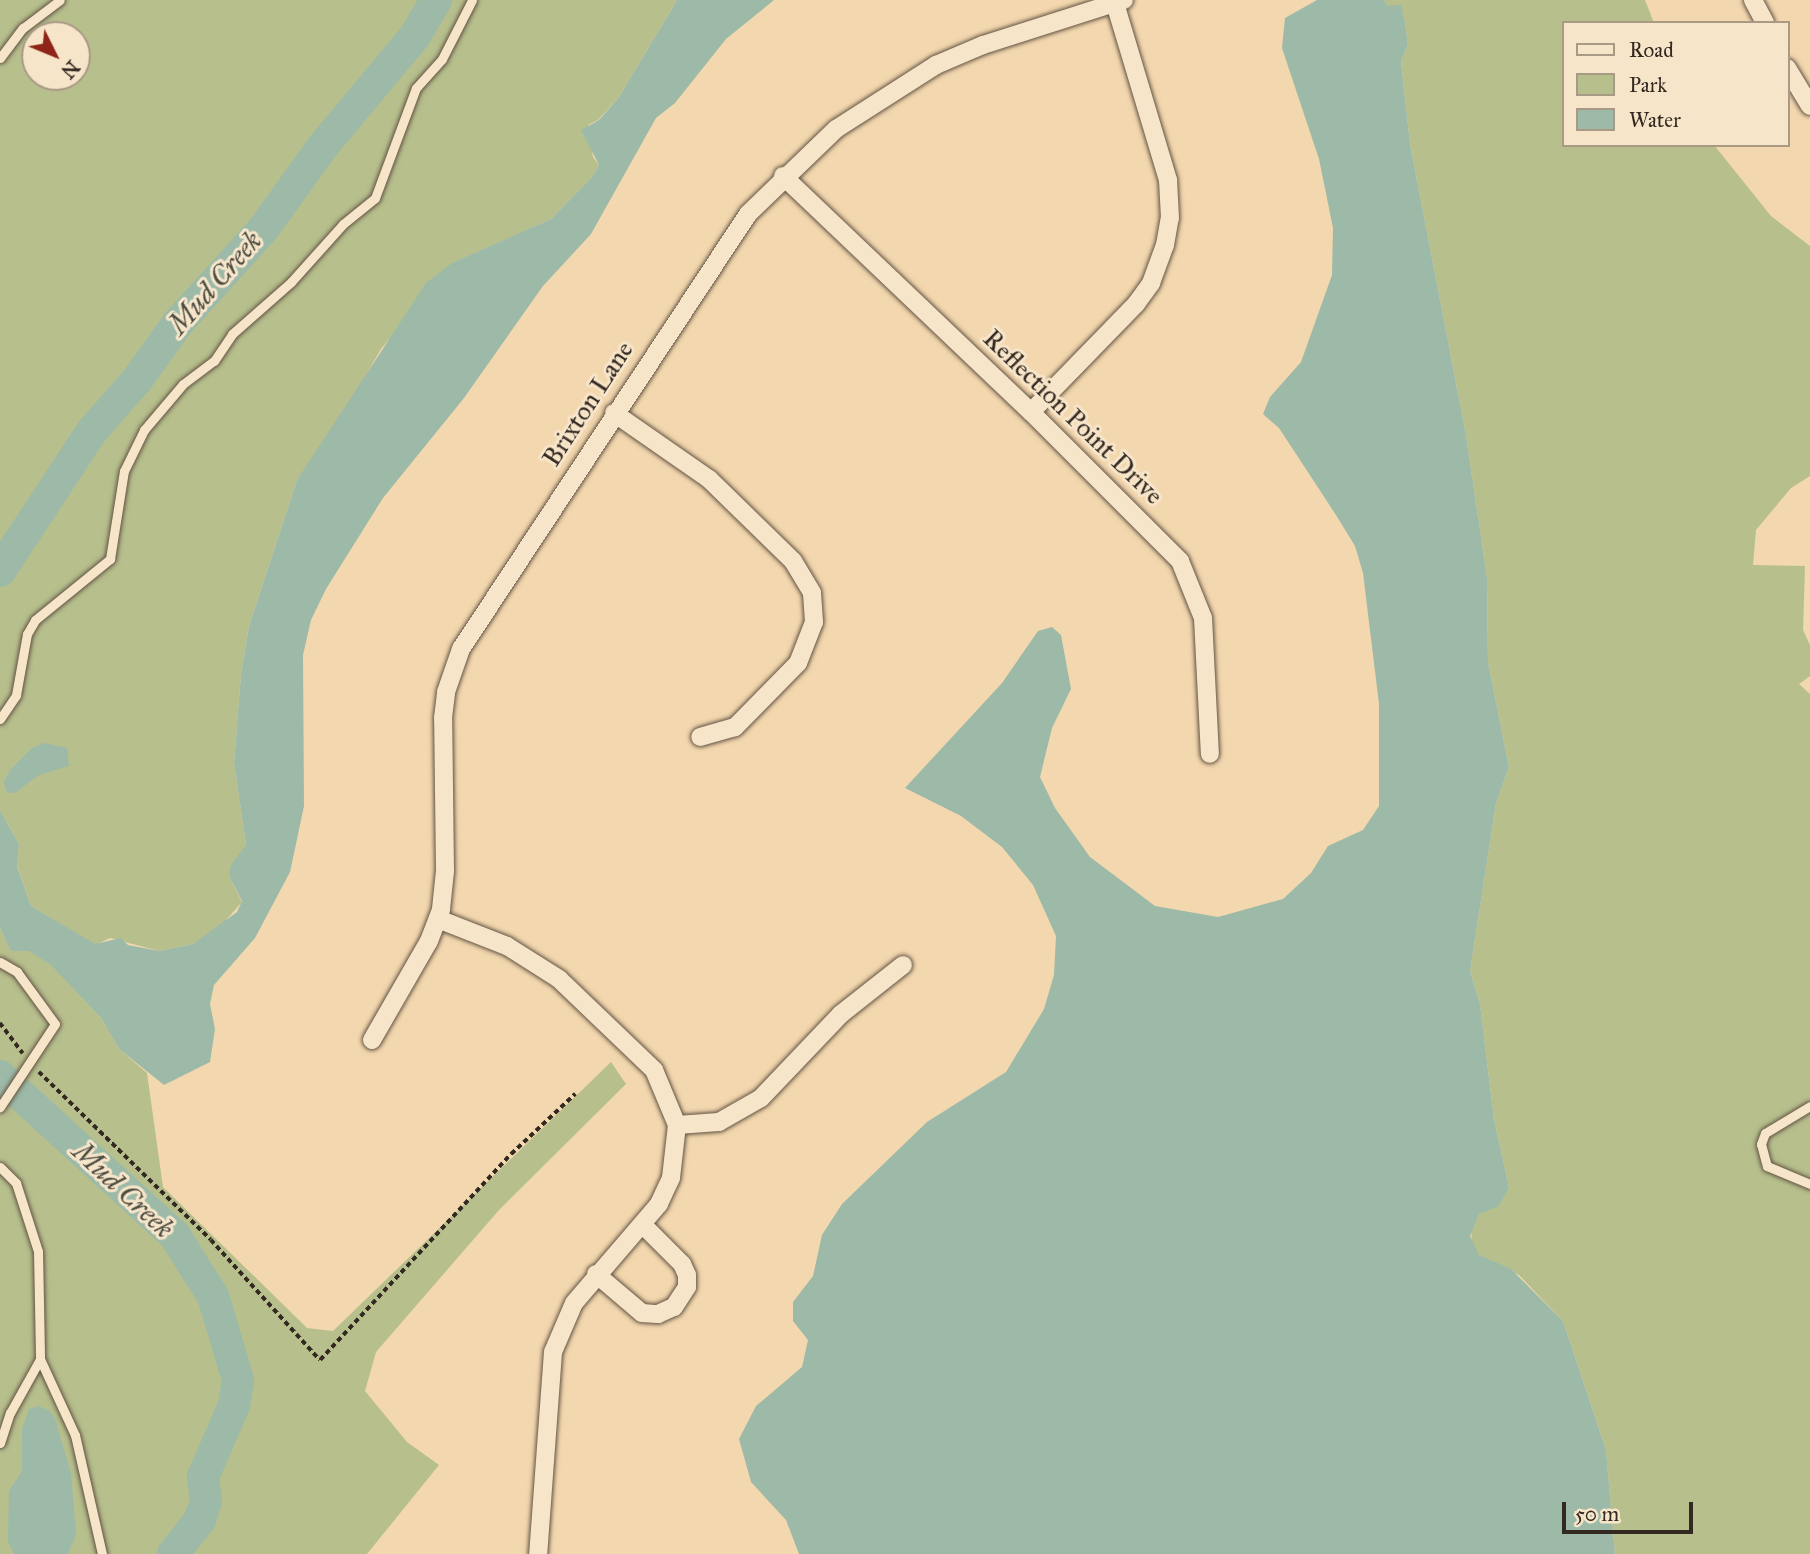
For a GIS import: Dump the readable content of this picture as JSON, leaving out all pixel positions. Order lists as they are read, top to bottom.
{
  "streets": {
    "street": ["Brixton Lane", "Reflection Point Drive"]
  },
  "crossings": [
    ["Brixton Lane", "Reflection Point Drive"]
  ],
  "water": ["Mud Creek"],
  "legend": ["Road", "Park", "Water"],
  "scale_bar": "50 m",
  "north": "bottom right"
}
